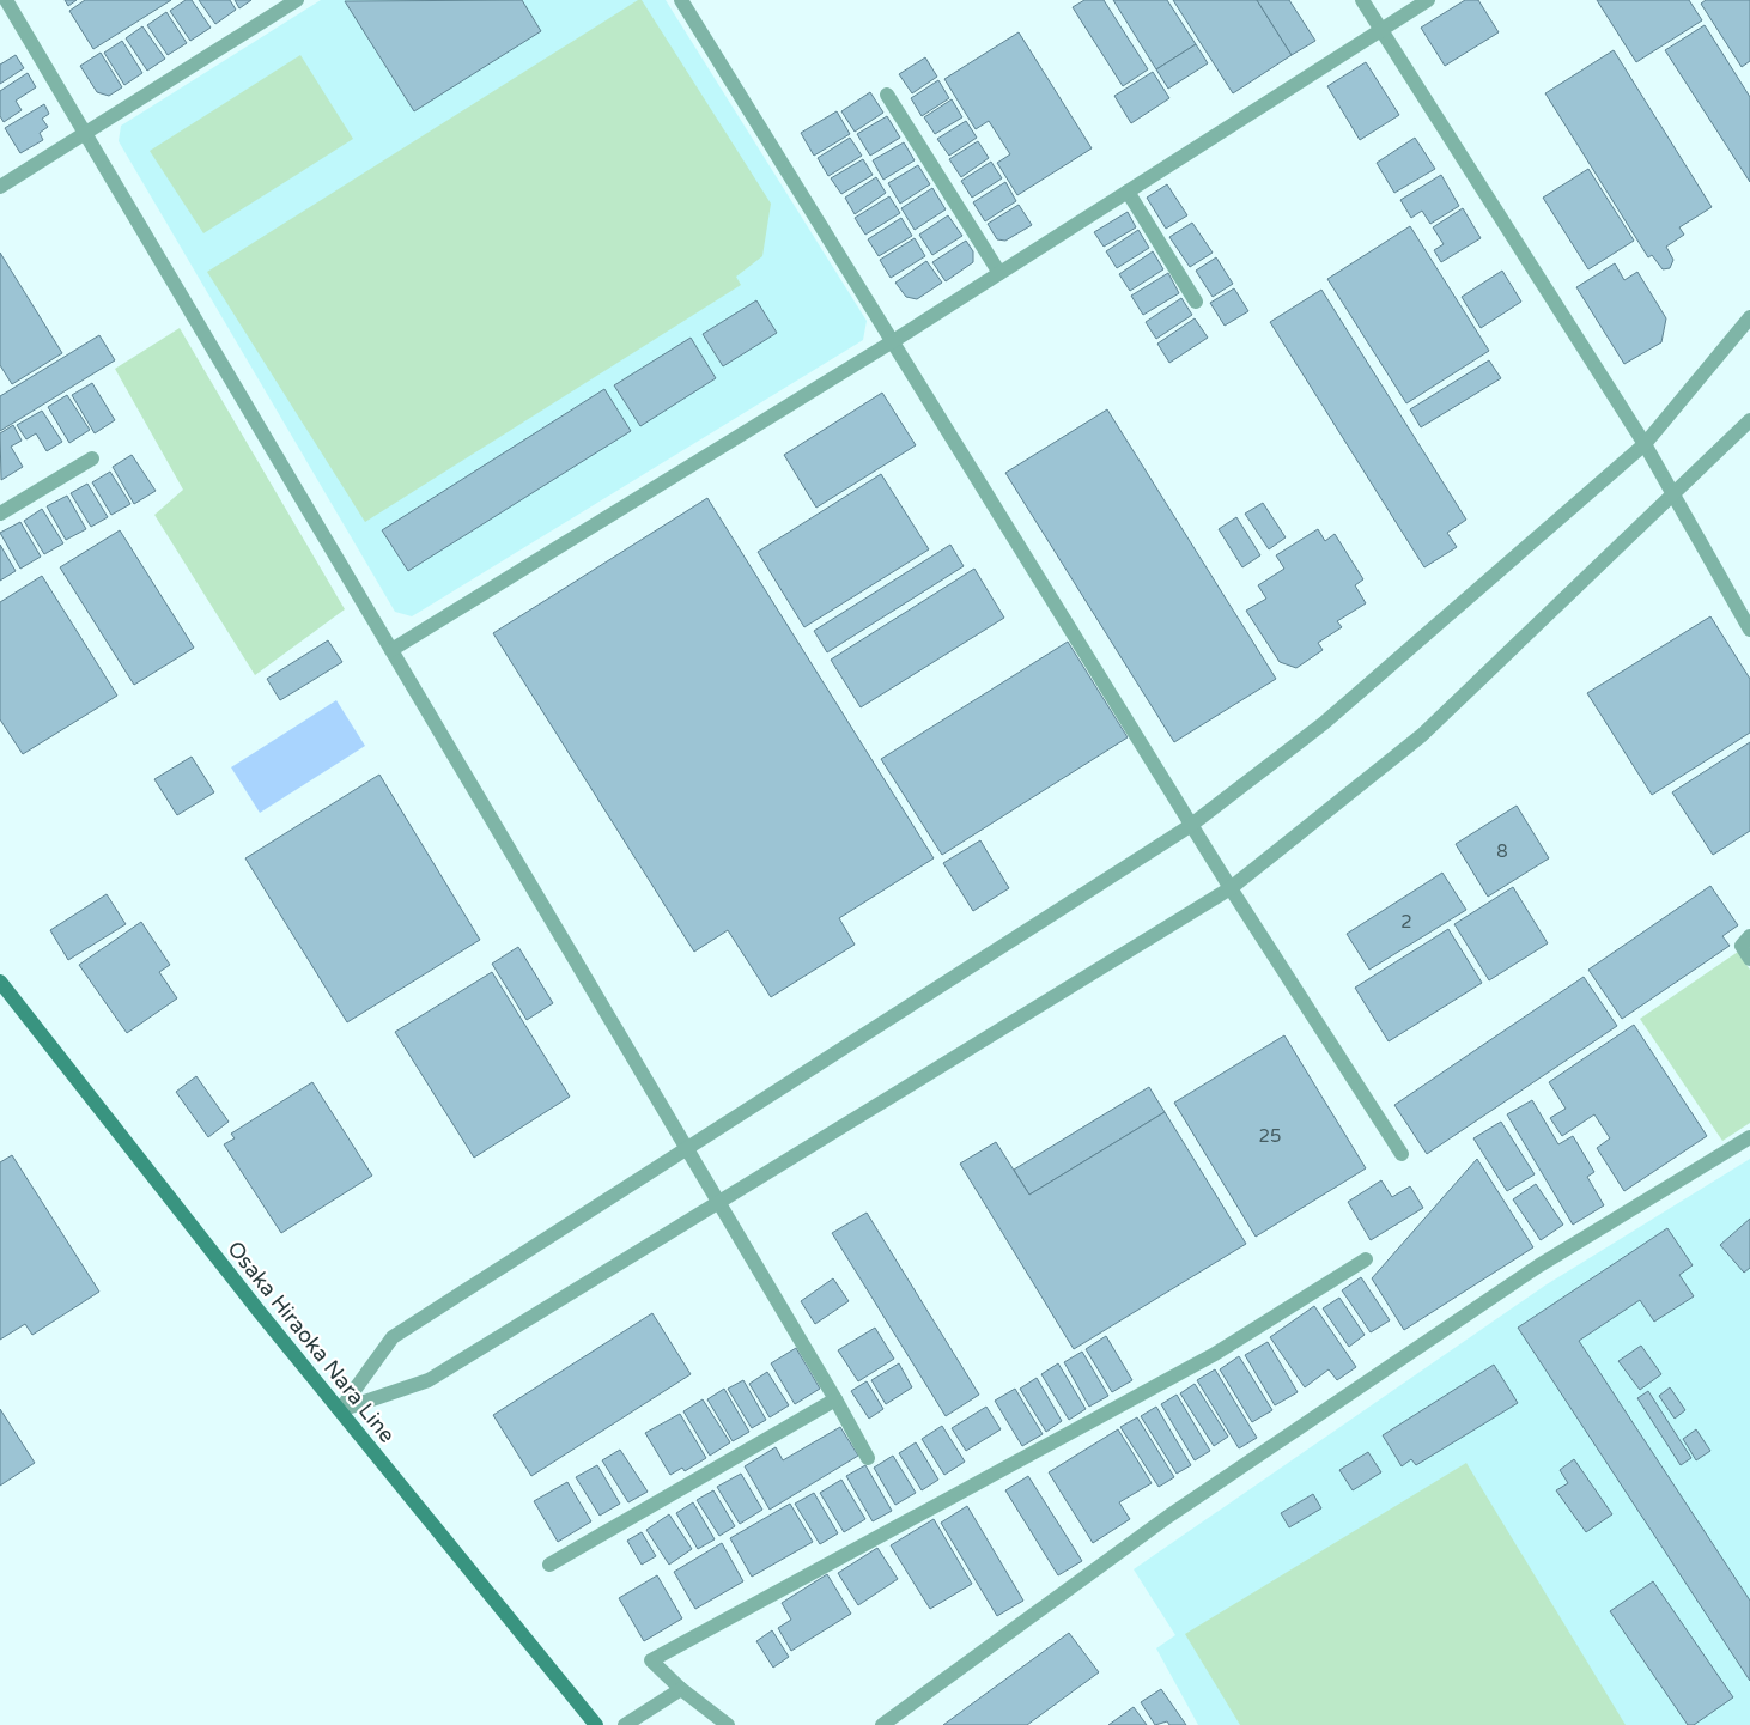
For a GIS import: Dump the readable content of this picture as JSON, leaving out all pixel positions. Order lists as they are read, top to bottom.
{
  "streets": {
    "main road": ["Osaka Hiraoka Nara Line"]
  },
  "house_numbers": ["8", "2", "25"]
}
